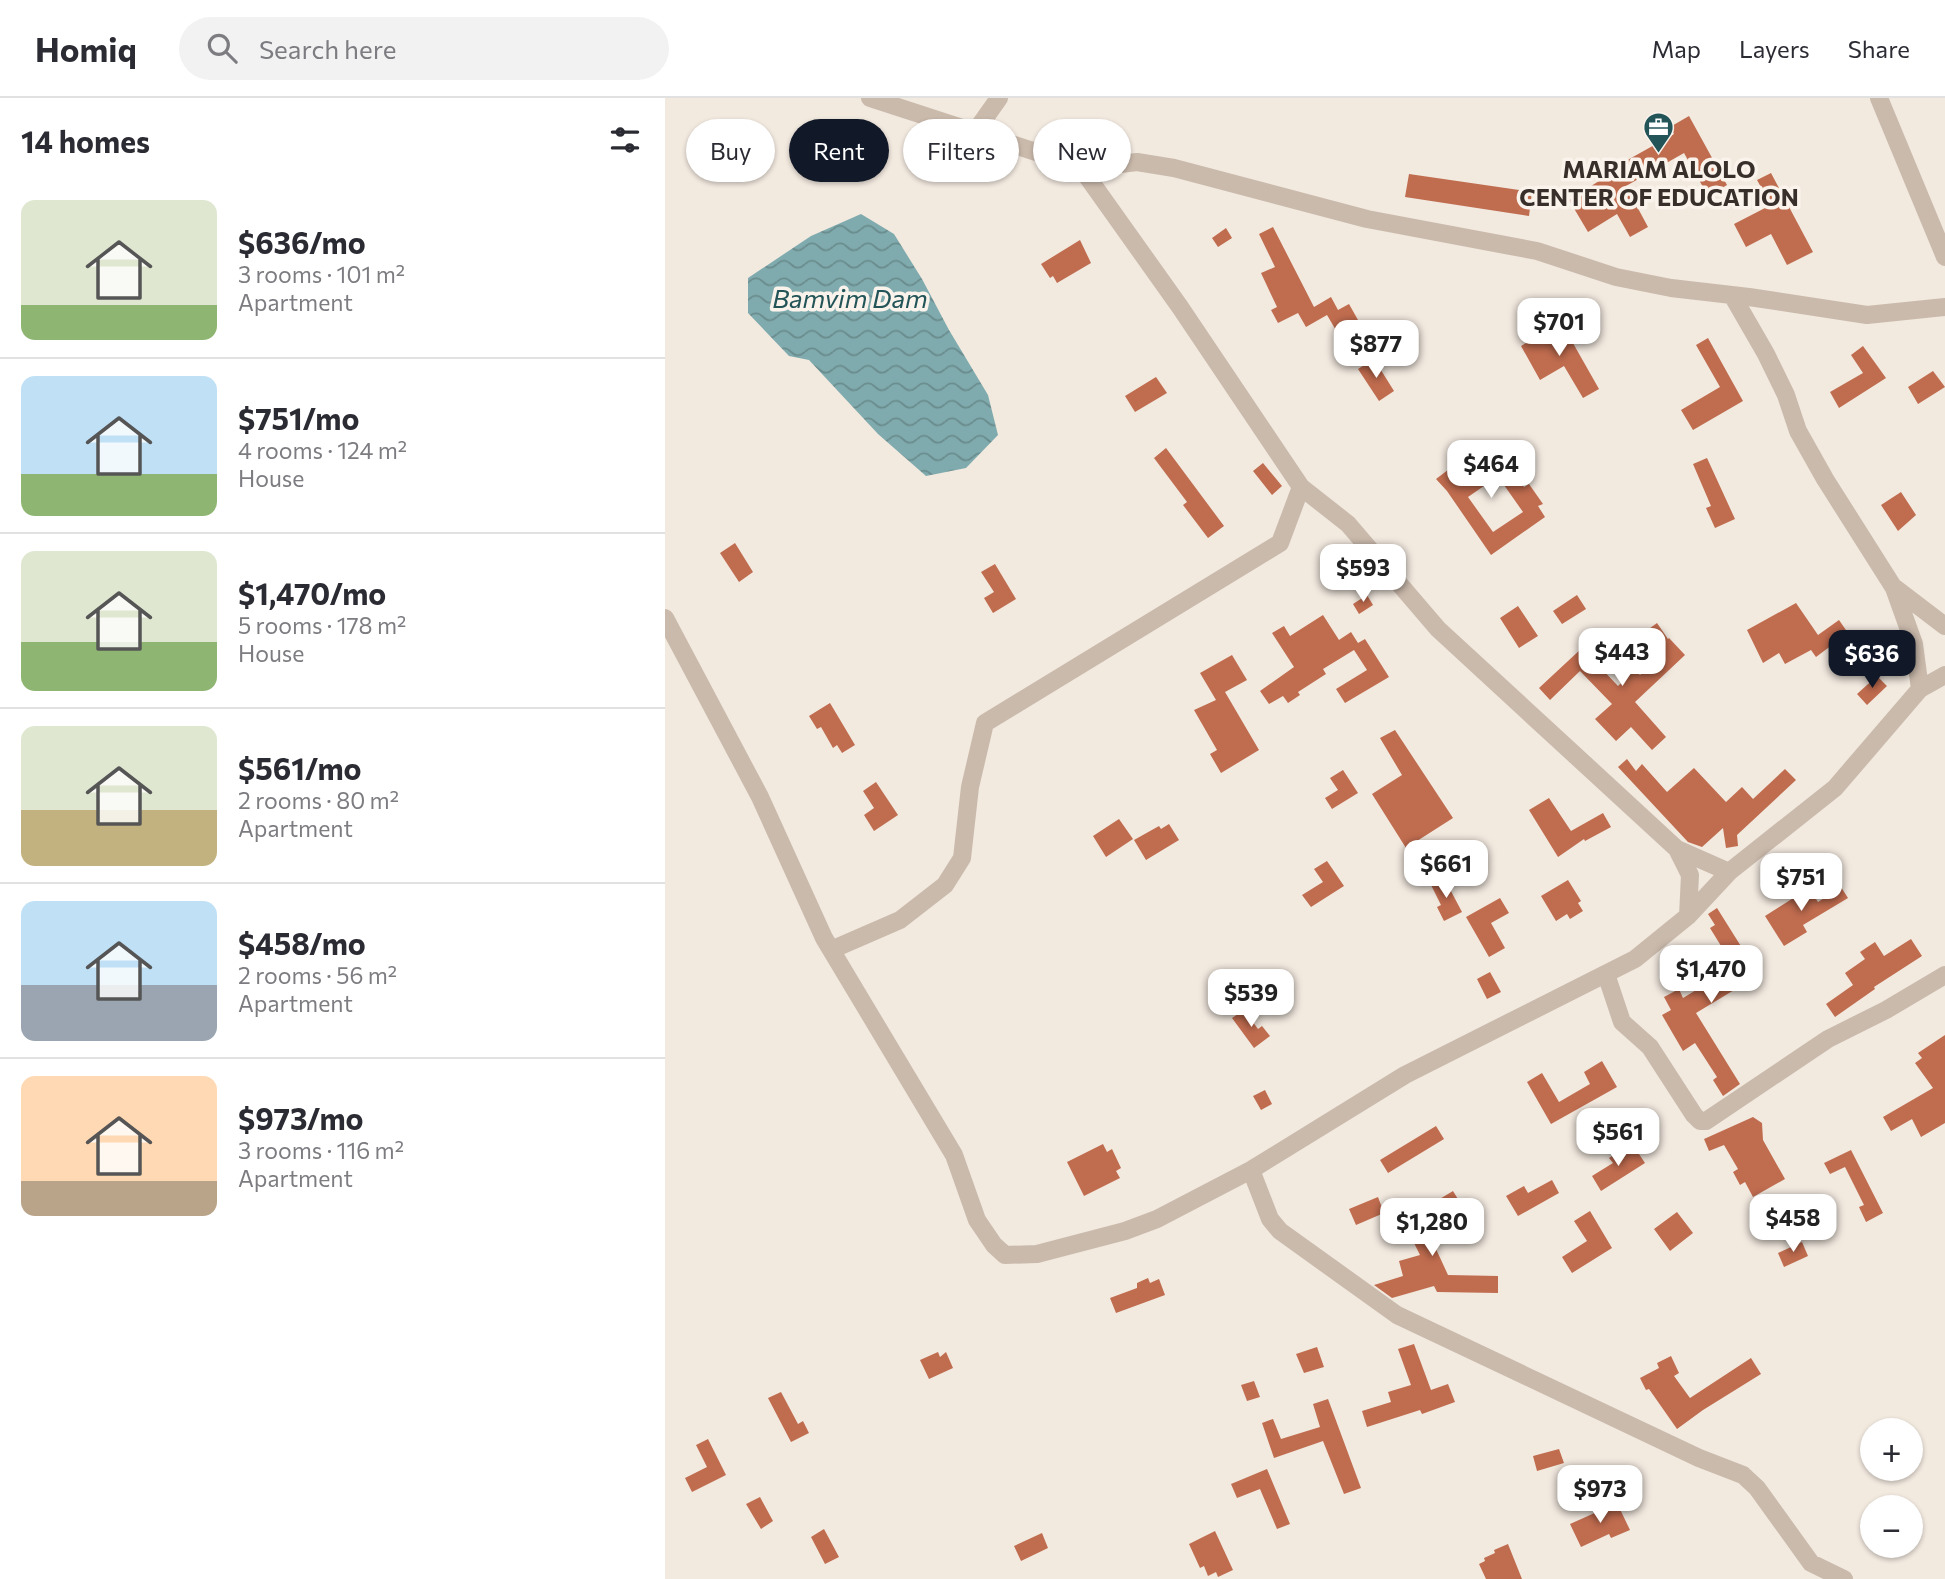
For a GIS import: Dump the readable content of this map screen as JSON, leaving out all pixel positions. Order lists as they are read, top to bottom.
{
  "water": ["Bamvim Dam"],
  "places": {
    "office": ["MARIAM ALOLO CENTER OF EDUCATION"]
  },
  "page": {
    "header": "Homiq",
    "search": "Search here",
    "nav": ["Map", "Layers", "Share"],
    "heading": "14 homes",
    "chip": [
      "Buy",
      "Rent",
      "Filters",
      "New"
    ],
    "list": [
      {
        "name": "$636/mo",
        "note": "3 rooms · 101 m² · Apartment"
      },
      {
        "name": "$751/mo",
        "note": "4 rooms · 124 m² · House"
      },
      {
        "name": "$1,470/mo",
        "note": "5 rooms · 178 m² · House"
      },
      {
        "name": "$561/mo",
        "note": "2 rooms · 80 m² · Apartment"
      },
      {
        "name": "$458/mo",
        "note": "2 rooms · 56 m² · Apartment"
      },
      {
        "name": "$973/mo",
        "note": "3 rooms · 116 m² · Apartment"
      }
    ],
    "price": [
      "$701",
      "$877",
      "$464",
      "$593",
      "$443",
      "$636",
      "$661",
      "$751",
      "$1,470",
      "$539",
      "$561",
      "$458",
      "$1,280",
      "$973"
    ],
    "map_buttons": ["+", "−"]
  }
}
